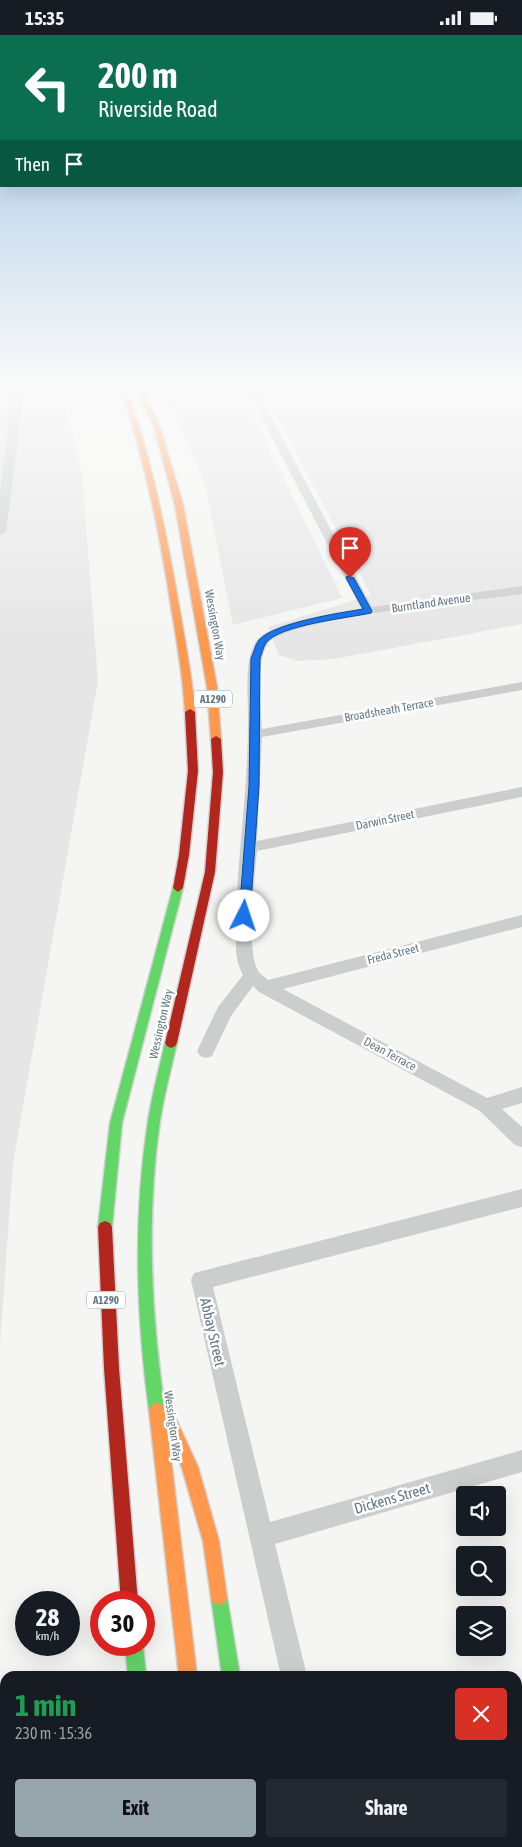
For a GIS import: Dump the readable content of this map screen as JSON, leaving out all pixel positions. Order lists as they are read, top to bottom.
{
  "streets": {
    "main road": ["Wessington Way", "A1290"],
    "street": [
      "Burntland Avenue",
      "Broadsheath Terrace",
      "Darwin Street",
      "Freda Street",
      "Dean Terrace",
      "Abbay Street",
      "Dickens Street"
    ]
  },
  "crossings": [
    ["Burntland Avenue", "Broadsheath Terrace"],
    ["Burntland Avenue", "Darwin Street"],
    ["Burntland Avenue", "Freda Street"],
    ["Burntland Avenue", "Dean Terrace"],
    ["Freda Street", "Dean Terrace"],
    ["Abbay Street", "Dickens Street"]
  ],
  "page": {
    "status": "15:35",
    "turn": ["200 m", "Riverside Road"],
    "then": "Then",
    "speed": "28 km/h",
    "limit": "30",
    "heading": ["1 min", "230 m · 15:36"],
    "buttons": ["Exit", "Share"]
  }
}
